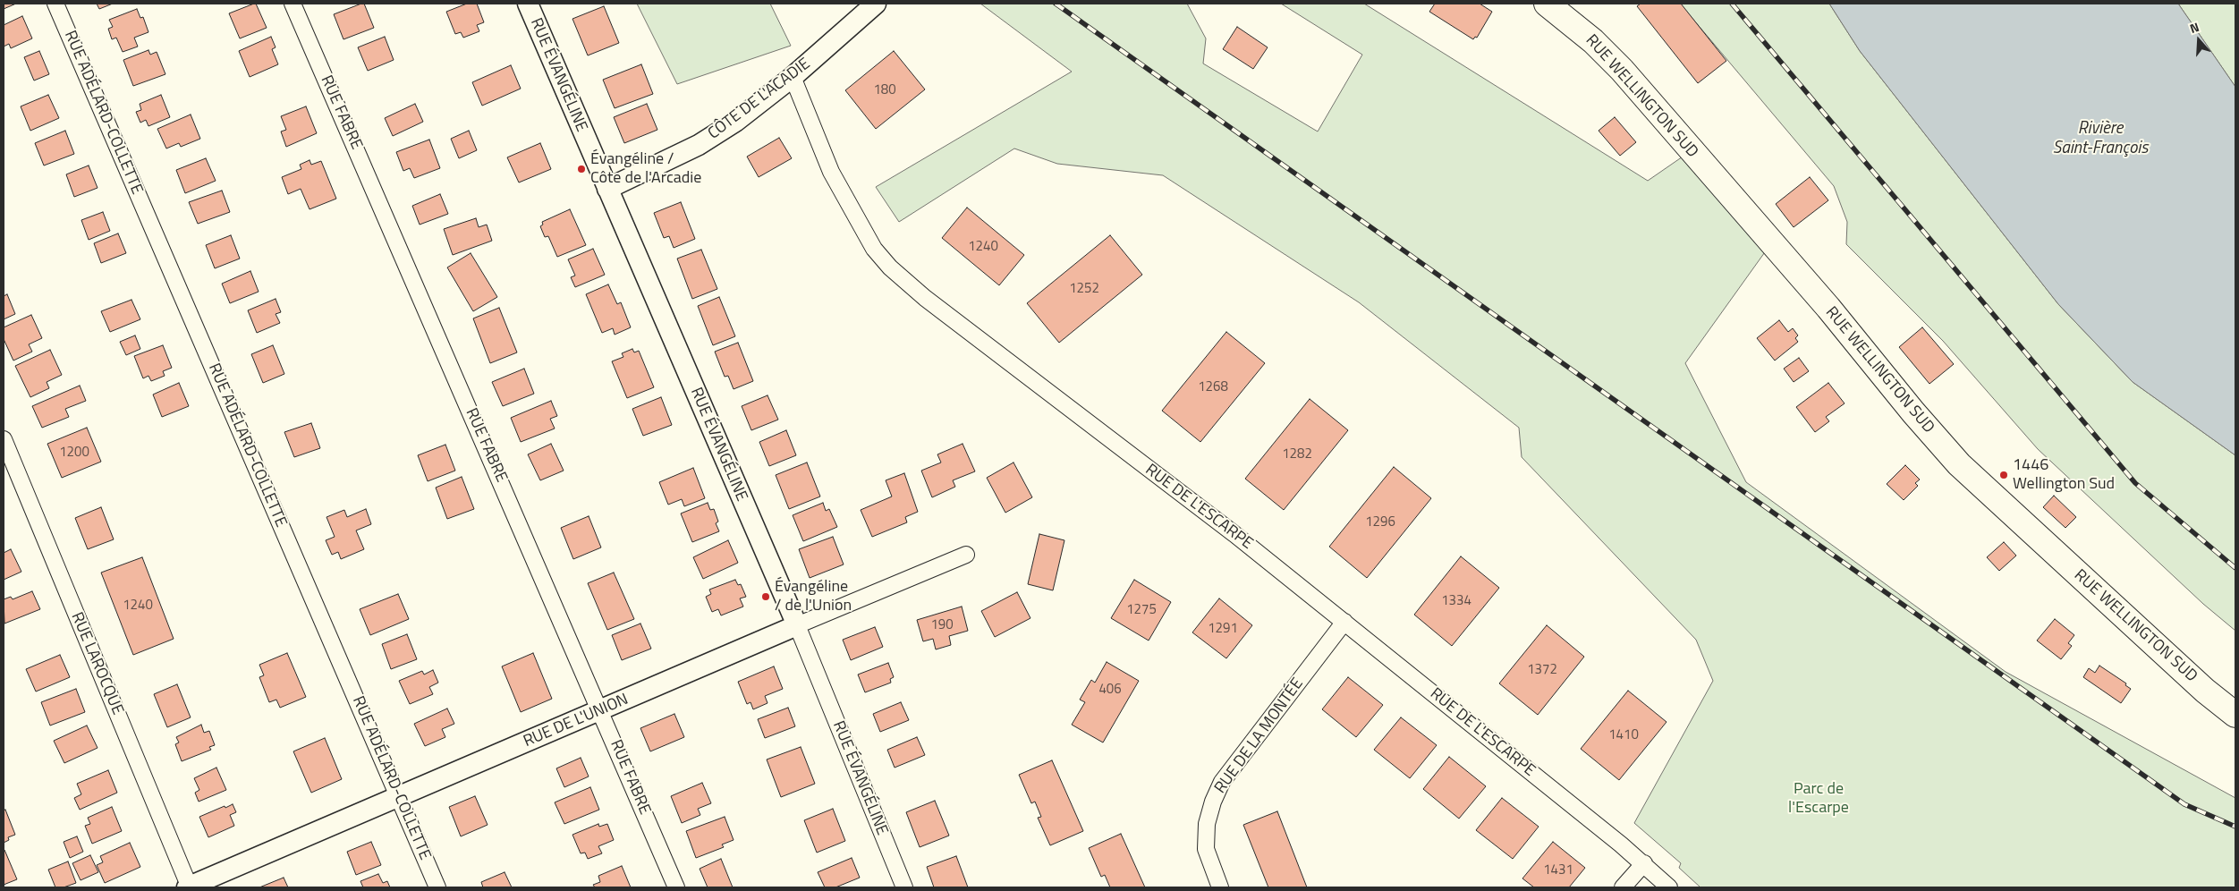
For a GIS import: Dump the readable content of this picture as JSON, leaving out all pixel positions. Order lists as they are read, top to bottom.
{
  "streets": {
    "main road": ["RUE WELLINGTON SUD"],
    "street": [
      "RUE ÉVANGÉLINE",
      "CÔTE DE L'ACADIE",
      "RUE ADÉLARD-COLLETTE",
      "RUE FABRE",
      "RUE DE L'ESCARPE",
      "RUE LAROCQUE",
      "RUE DE L'UNION",
      "RUE DE LA MONTÉE"
    ]
  },
  "crossings": [
    ["RUE ÉVANGÉLINE", "CÔTE DE L'ACADIE"],
    ["RUE ÉVANGÉLINE", "RUE DE L'UNION"],
    ["CÔTE DE L'ACADIE", "RUE DE L'ESCARPE"],
    ["RUE ADÉLARD-COLLETTE", "RUE DE L'UNION"],
    ["RUE FABRE", "RUE DE L'UNION"],
    ["RUE DE L'ESCARPE", "RUE DE LA MONTÉE"],
    ["RUE LAROCQUE", "RUE DE L'UNION"]
  ],
  "water": ["Rivière Saint-François"],
  "parks": ["Parc de l'Escarpe"],
  "places": ["Évangéline / Côte de l'Arcadie", "1446 Wellington Sud", "Évangéline / de l'Union"],
  "house_numbers": [
    "180",
    "1240",
    "1252",
    "1268",
    "1200",
    "1282",
    "1296",
    "1334",
    "1240",
    "1275",
    "190",
    "1291",
    "1372",
    "406",
    "1410",
    "1431"
  ],
  "north": "top"
}
